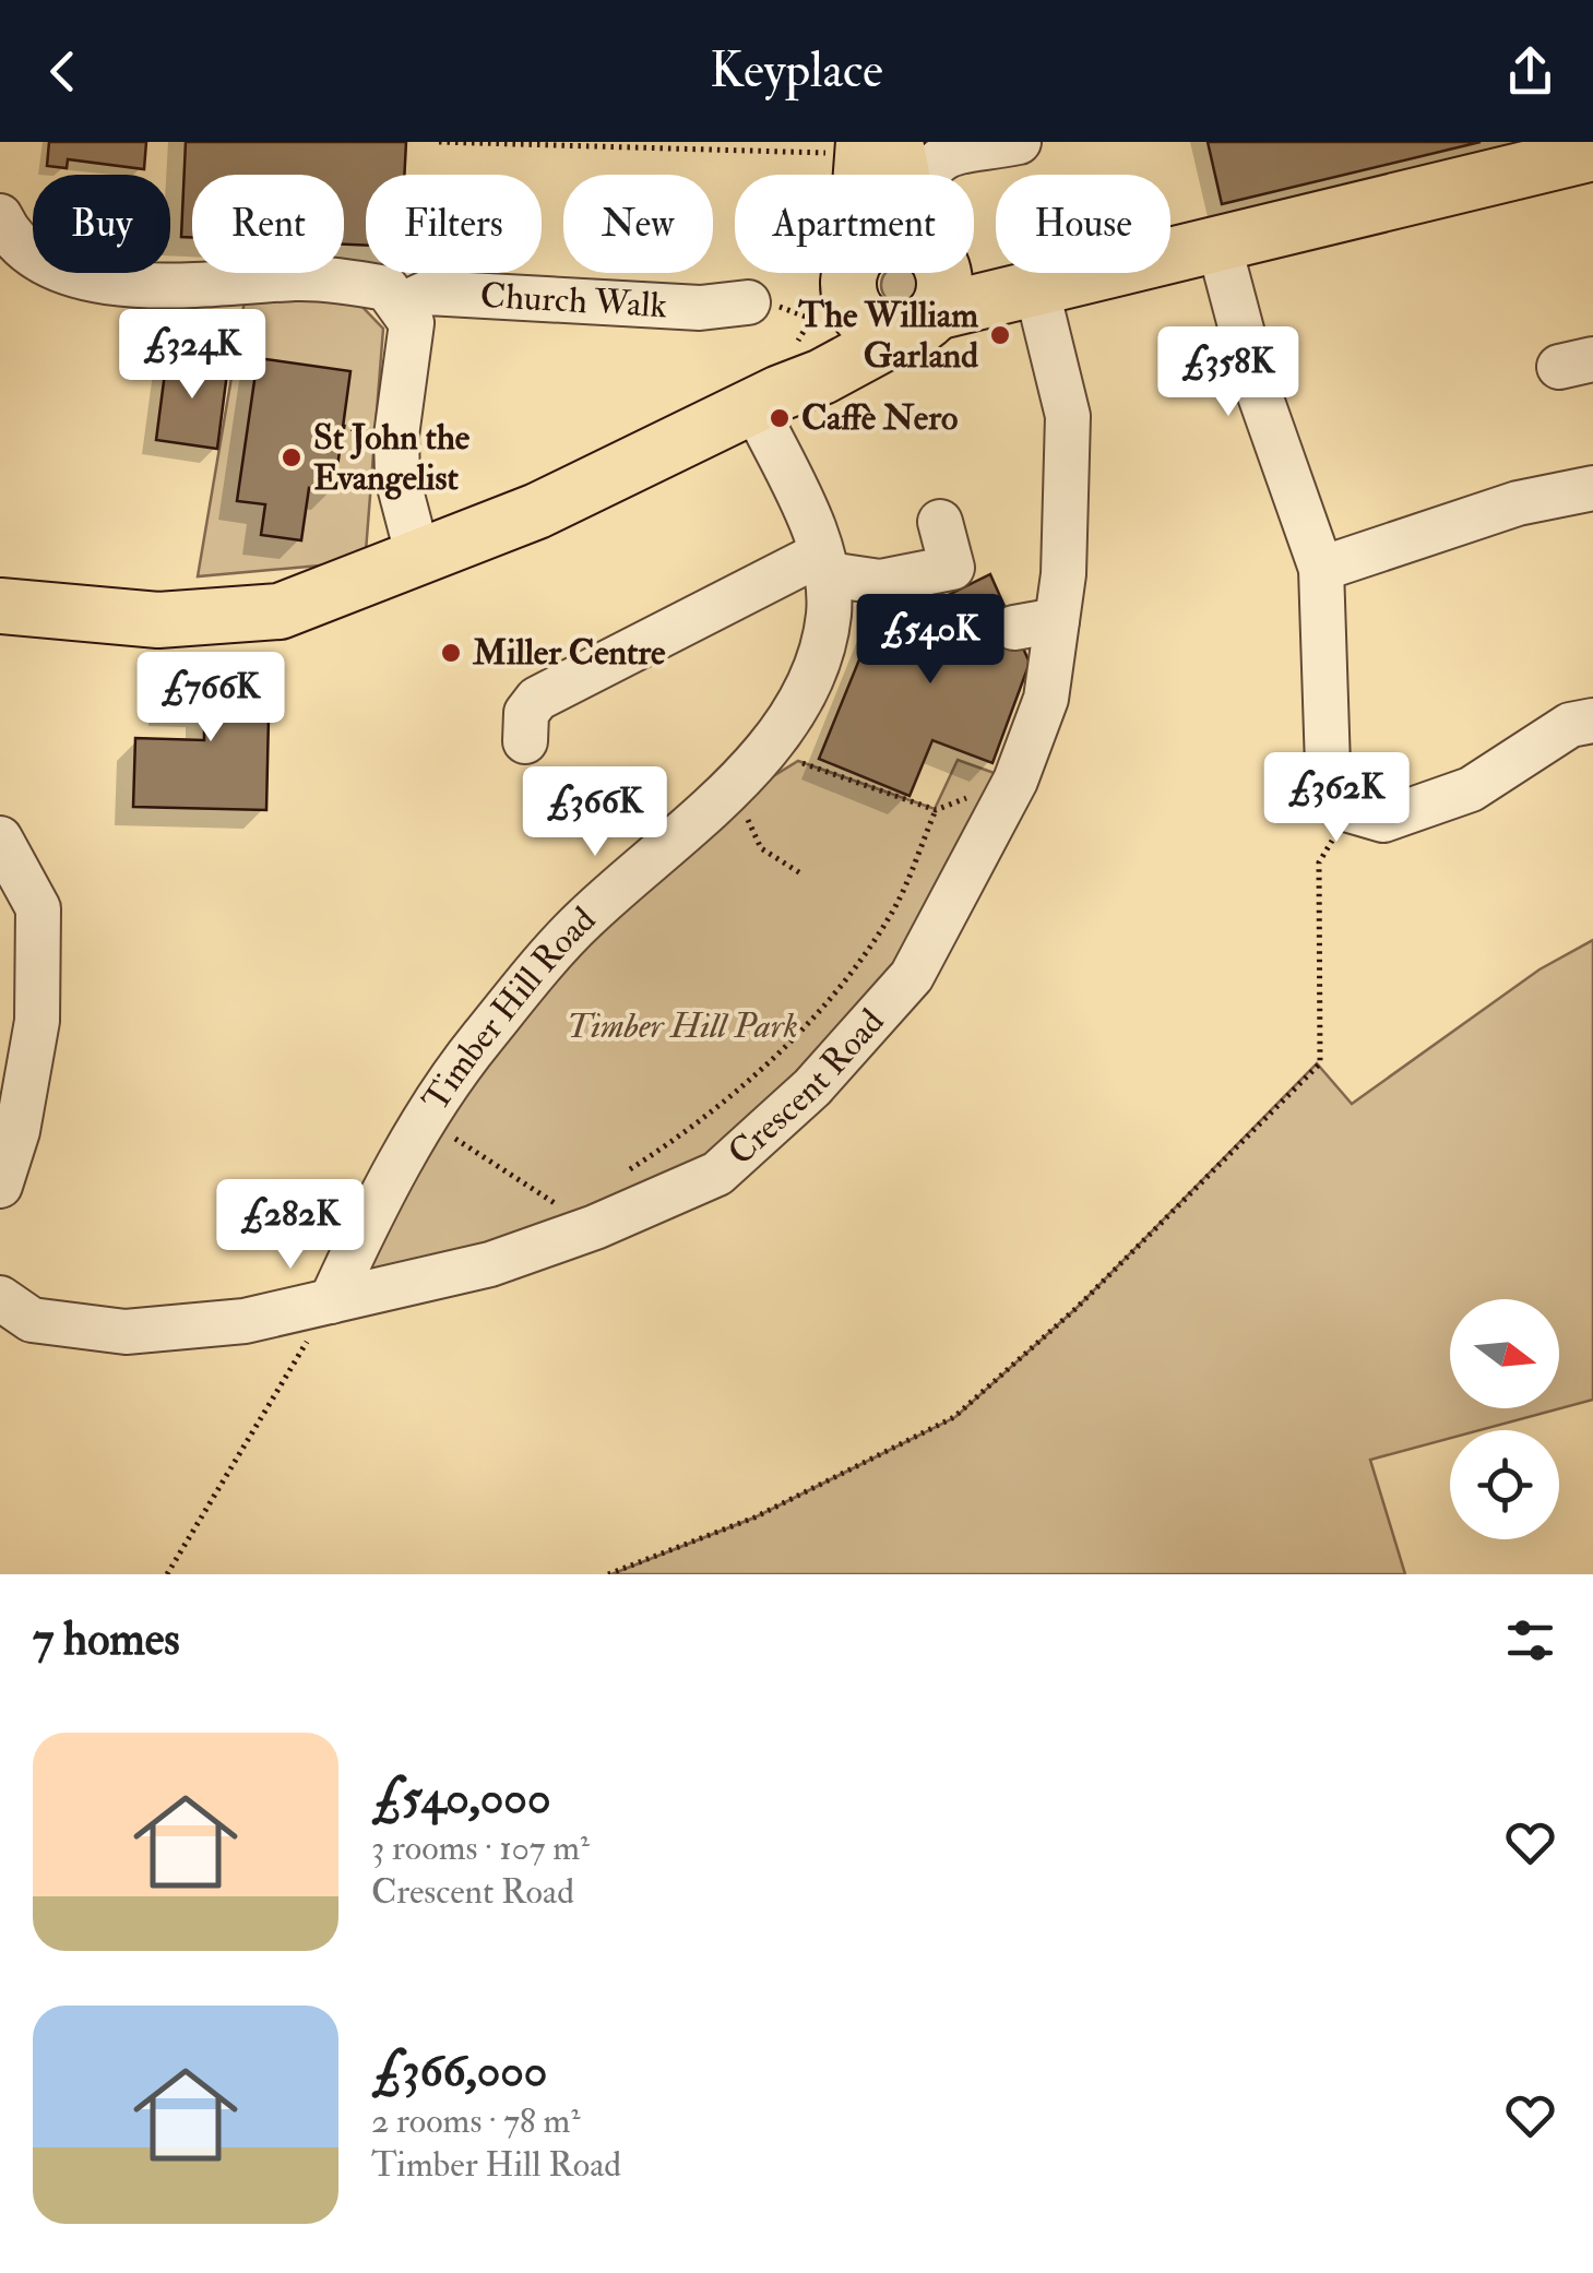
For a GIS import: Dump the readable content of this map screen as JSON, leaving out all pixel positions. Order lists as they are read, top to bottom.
{
  "streets": {
    "street": ["Church Walk", "Timber Hill Road", "Crescent Road"]
  },
  "crossings": [
    ["Timber Hill Road", "Crescent Road"]
  ],
  "parks": ["Timber Hill Park"],
  "places": [
    "The William Garland",
    "Caffè Nero",
    "St John the Evangelist",
    "Miller Centre"
  ],
  "north": "right",
  "page": {
    "header": "Keyplace",
    "chip": [
      "Buy",
      "Rent",
      "Filters",
      "New",
      "Apartment",
      "House"
    ],
    "price": [
      "£324K",
      "£358K",
      "£540K",
      "£766K",
      "£362K",
      "£366K",
      "£282K"
    ],
    "heading": "7 homes",
    "list": [
      {
        "name": "£540,000",
        "note": "3 rooms · 107 m² · Crescent Road"
      },
      {
        "name": "£366,000",
        "note": "2 rooms · 78 m² · Timber Hill Road"
      }
    ]
  }
}
